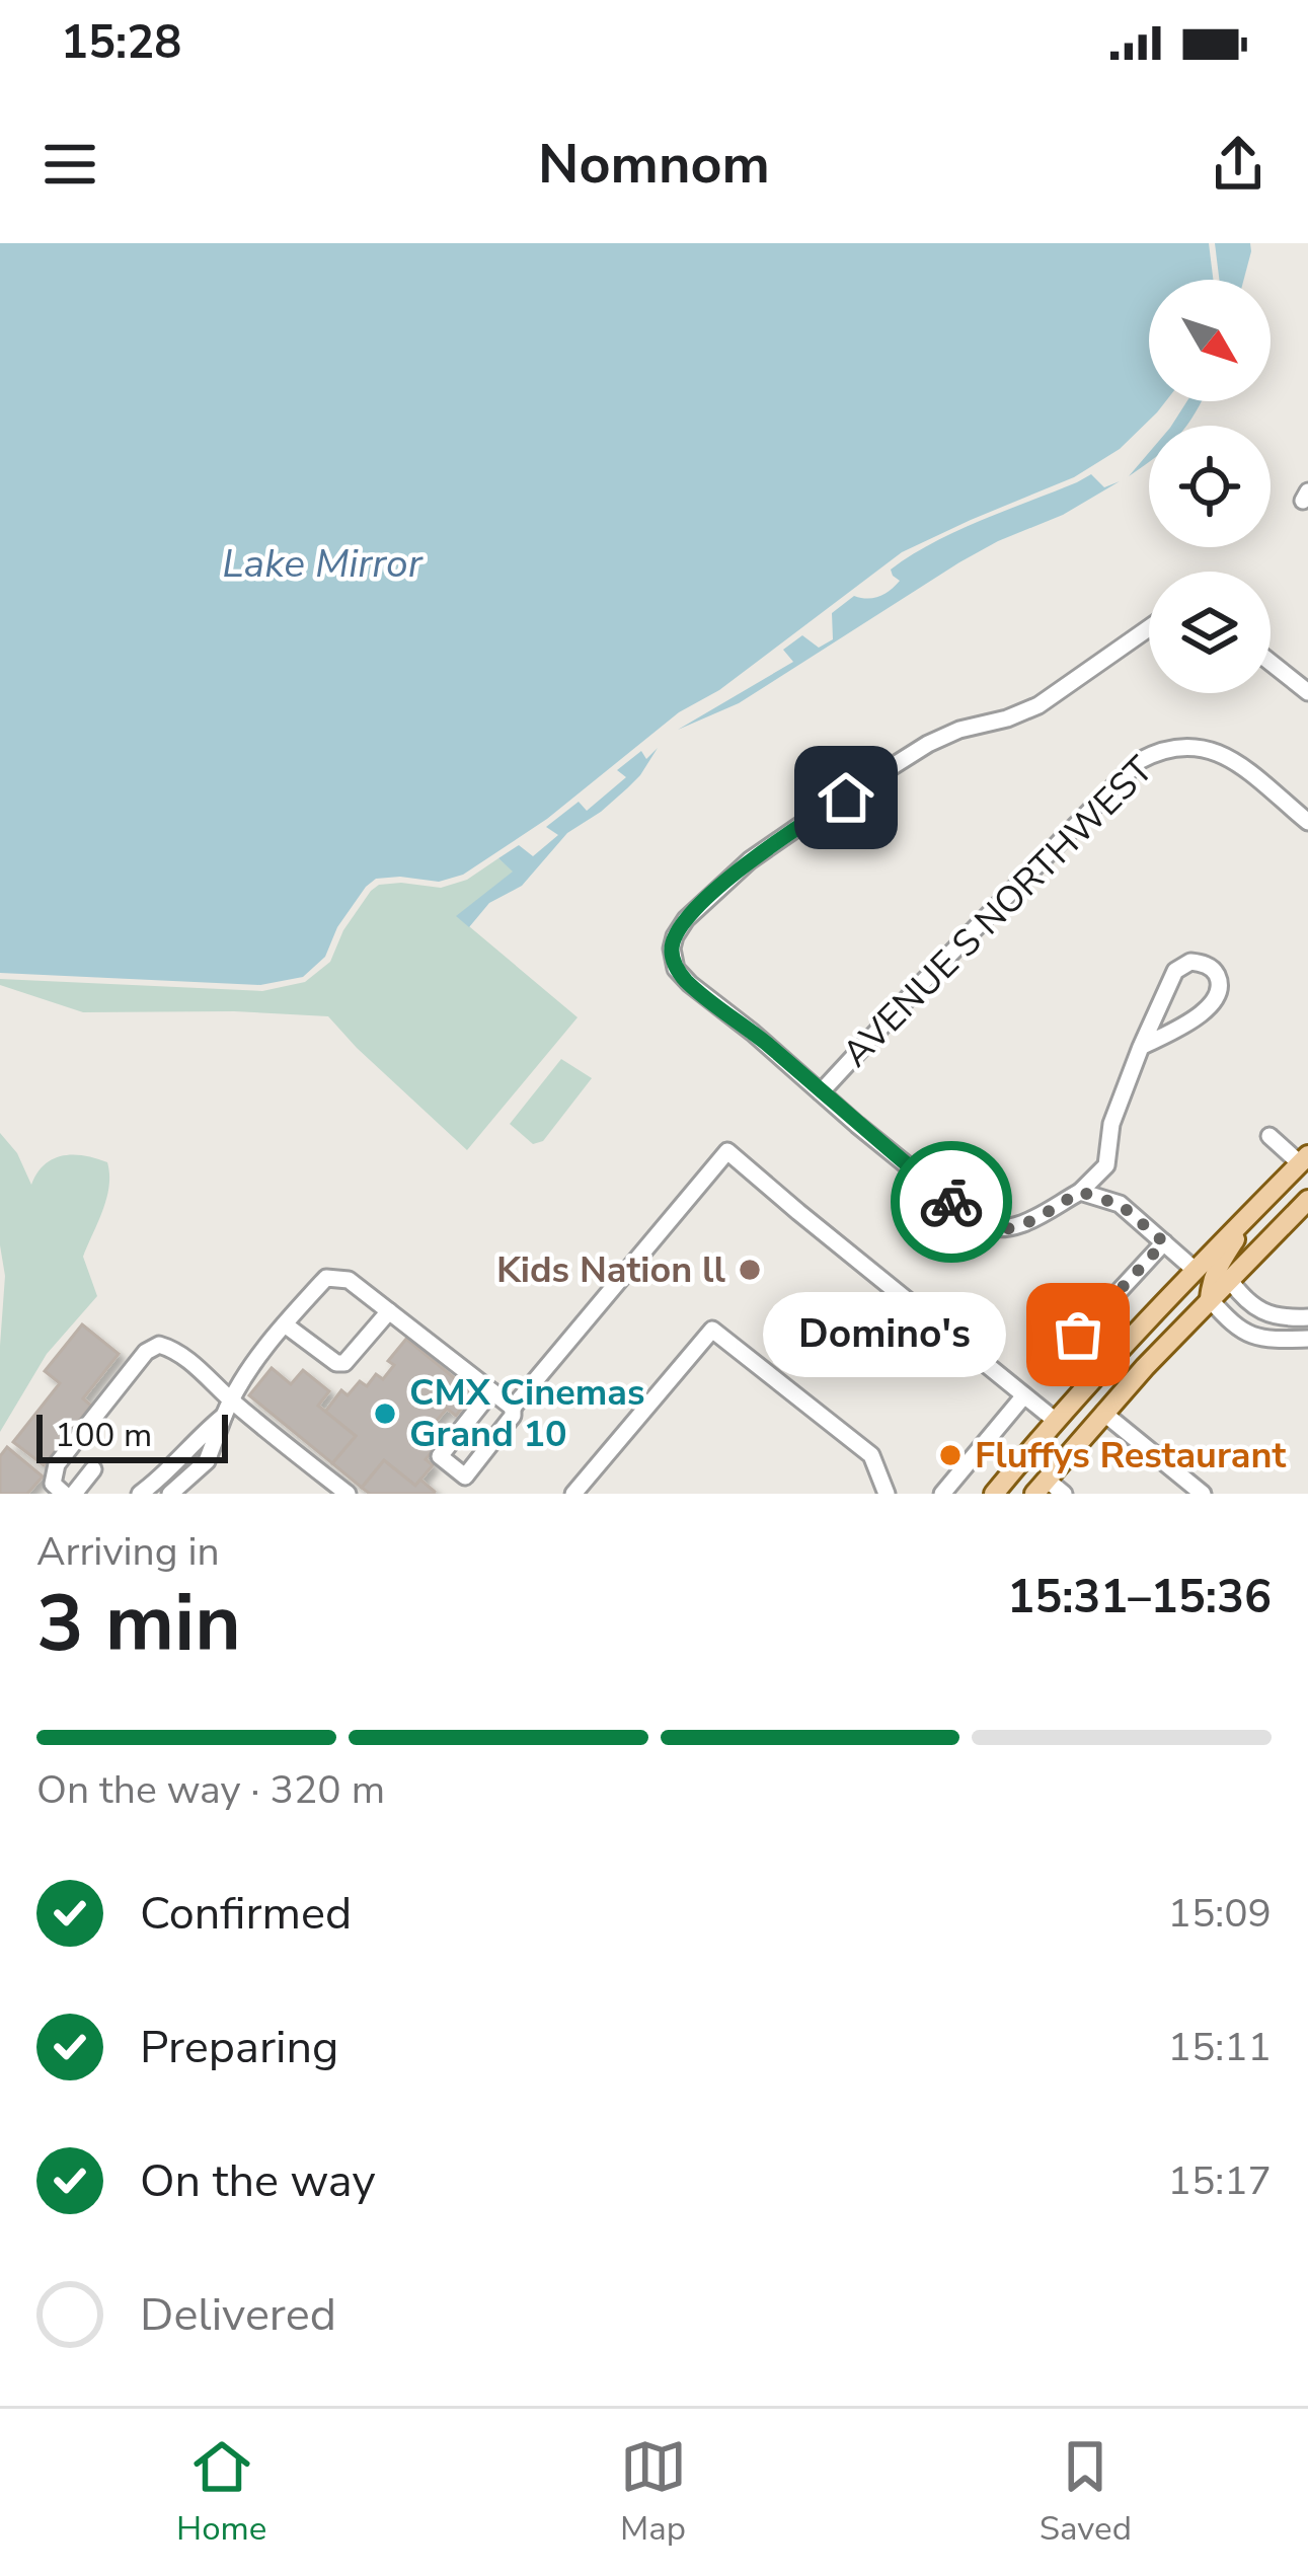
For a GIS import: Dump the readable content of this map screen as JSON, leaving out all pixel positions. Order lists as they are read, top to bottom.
{
  "streets": {
    "street": ["AVENUE S NORTHWEST"]
  },
  "water": ["Lake Mirror"],
  "places": [
    "Kids Nation ll",
    "Domino's",
    "CMX Cinemas Grand 10",
    "Fluffys Restaurant"
  ],
  "scale_bar": "100 m",
  "north": "bottom right",
  "page": {
    "status": "15:28",
    "header": "Nomnom",
    "bubble": "Domino's",
    "scale": "100 m",
    "heading": ["3 min", "Arriving in", "15:31–15:36"],
    "bar": "On the way · 320 m",
    "list": [
      ["Confirmed", "15:09"],
      ["Preparing", "15:11"],
      ["On the way", "15:17"],
      "Delivered"
    ],
    "tabs": ["Home", "Map", "Saved"]
  }
}
